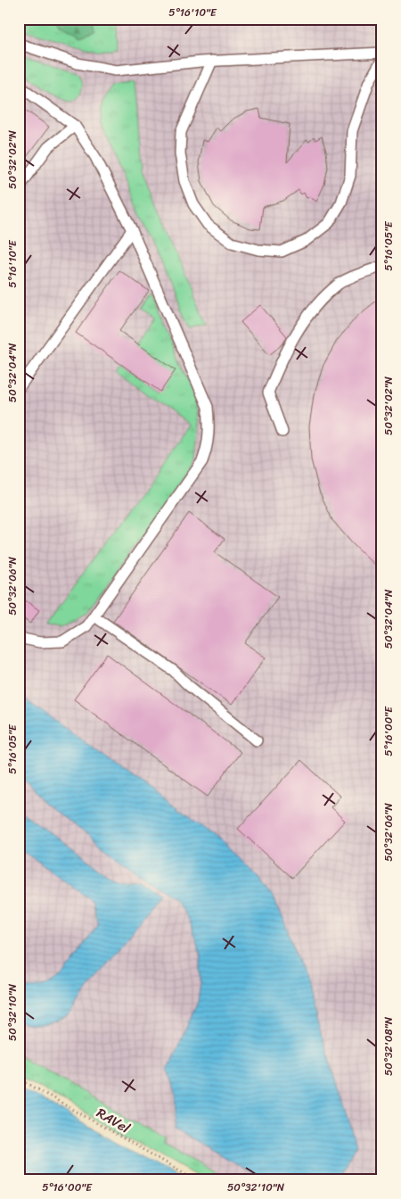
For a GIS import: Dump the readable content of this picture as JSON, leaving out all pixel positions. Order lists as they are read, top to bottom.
{
  "streets": {
    "path": ["RAVel"]
  },
  "coordinates": [
    "5°16'10\"E",
    "50°32'02\"N",
    "5°16'05\"E",
    "50°32'04\"N",
    "50°32'06\"N",
    "5°16'00\"E",
    "50°32'10\"N",
    "50°32'08\"N"
  ]
}
